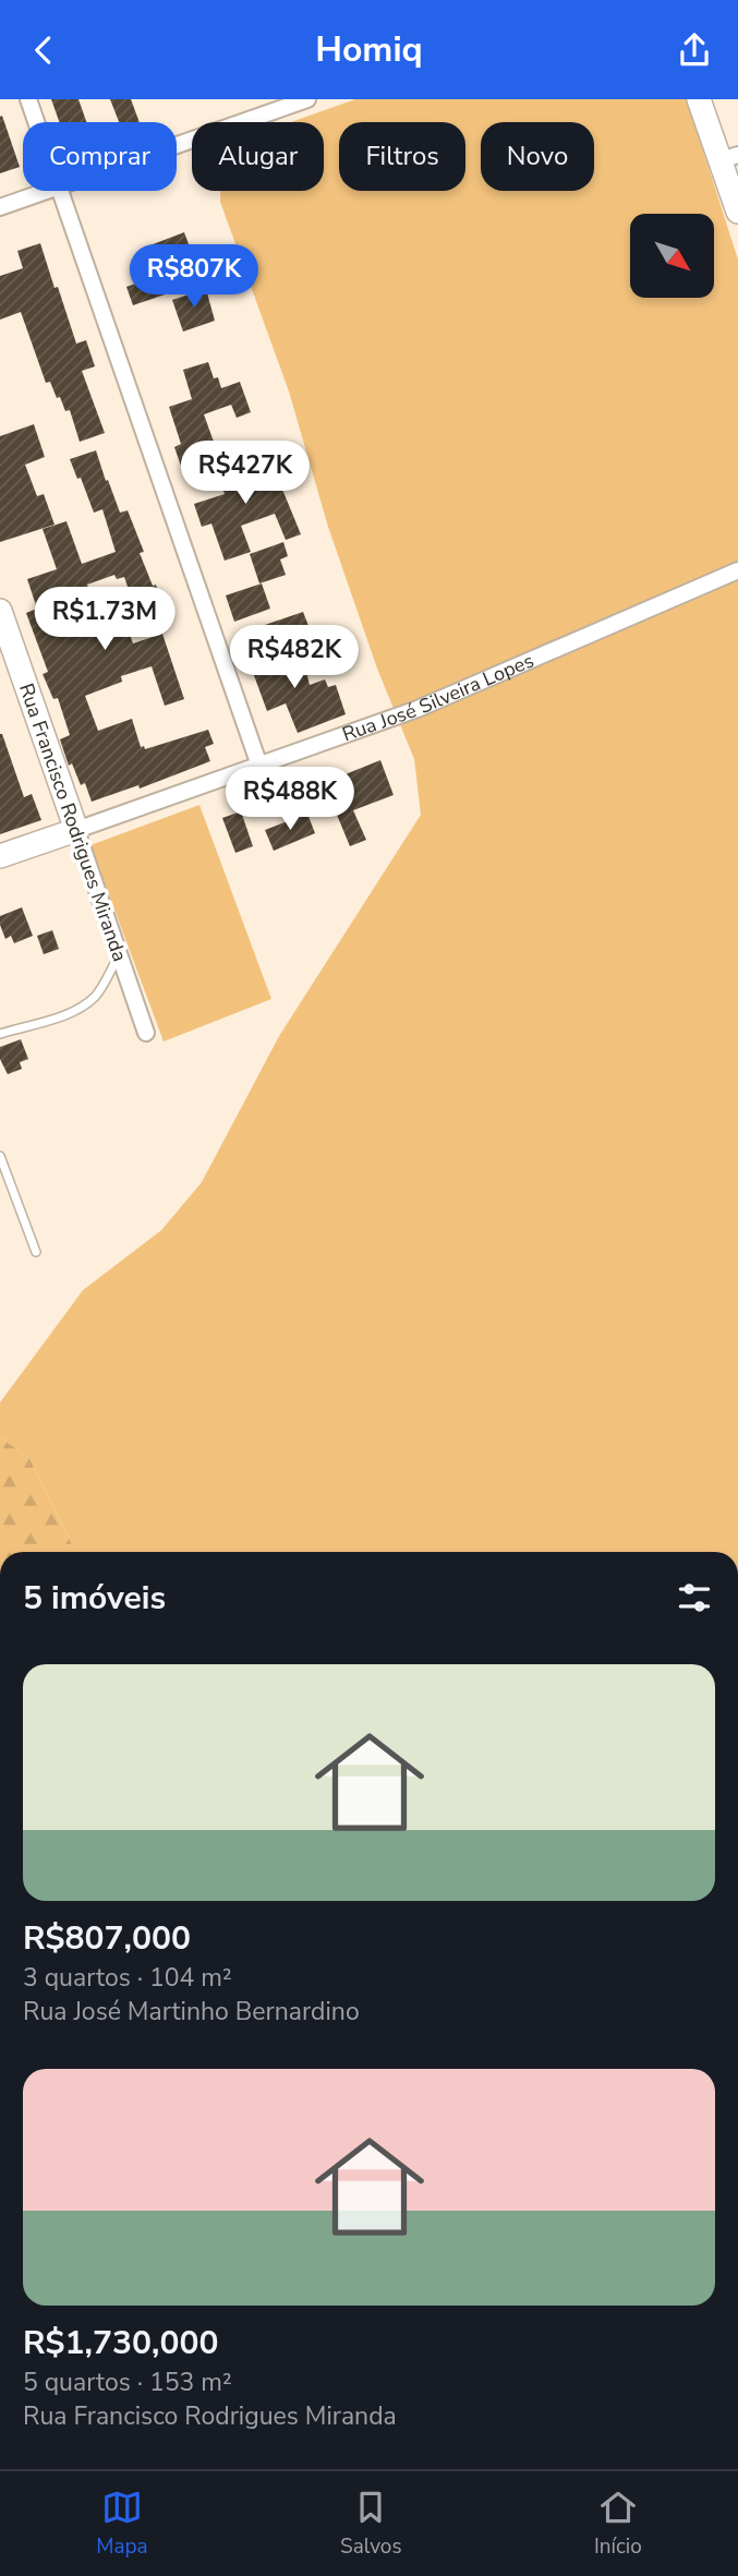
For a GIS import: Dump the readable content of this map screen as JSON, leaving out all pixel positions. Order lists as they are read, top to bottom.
{
  "streets": {
    "street": ["Rua José Silveira Lopes", "Rua Francisco Rodrigues Miranda"]
  },
  "crossings": [
    ["Rua José Silveira Lopes", "Rua Francisco Rodrigues Miranda"]
  ],
  "north": "bottom right",
  "page": {
    "header": "Homiq",
    "chip": [
      "Comprar",
      "Alugar",
      "Filtros",
      "Novo"
    ],
    "price": [
      "R$807K",
      "R$427K",
      "R$1.73M",
      "R$482K",
      "R$488K"
    ],
    "heading": "5 imóveis",
    "list": [
      {
        "name": "R$807,000",
        "note": "3 quartos · 104 m² · Rua José Martinho Bernardino"
      },
      {
        "name": "R$1,730,000",
        "note": "5 quartos · 153 m² · Rua Francisco Rodrigues Miranda"
      }
    ],
    "tabs": ["Mapa", "Salvos", "Início"]
  }
}
